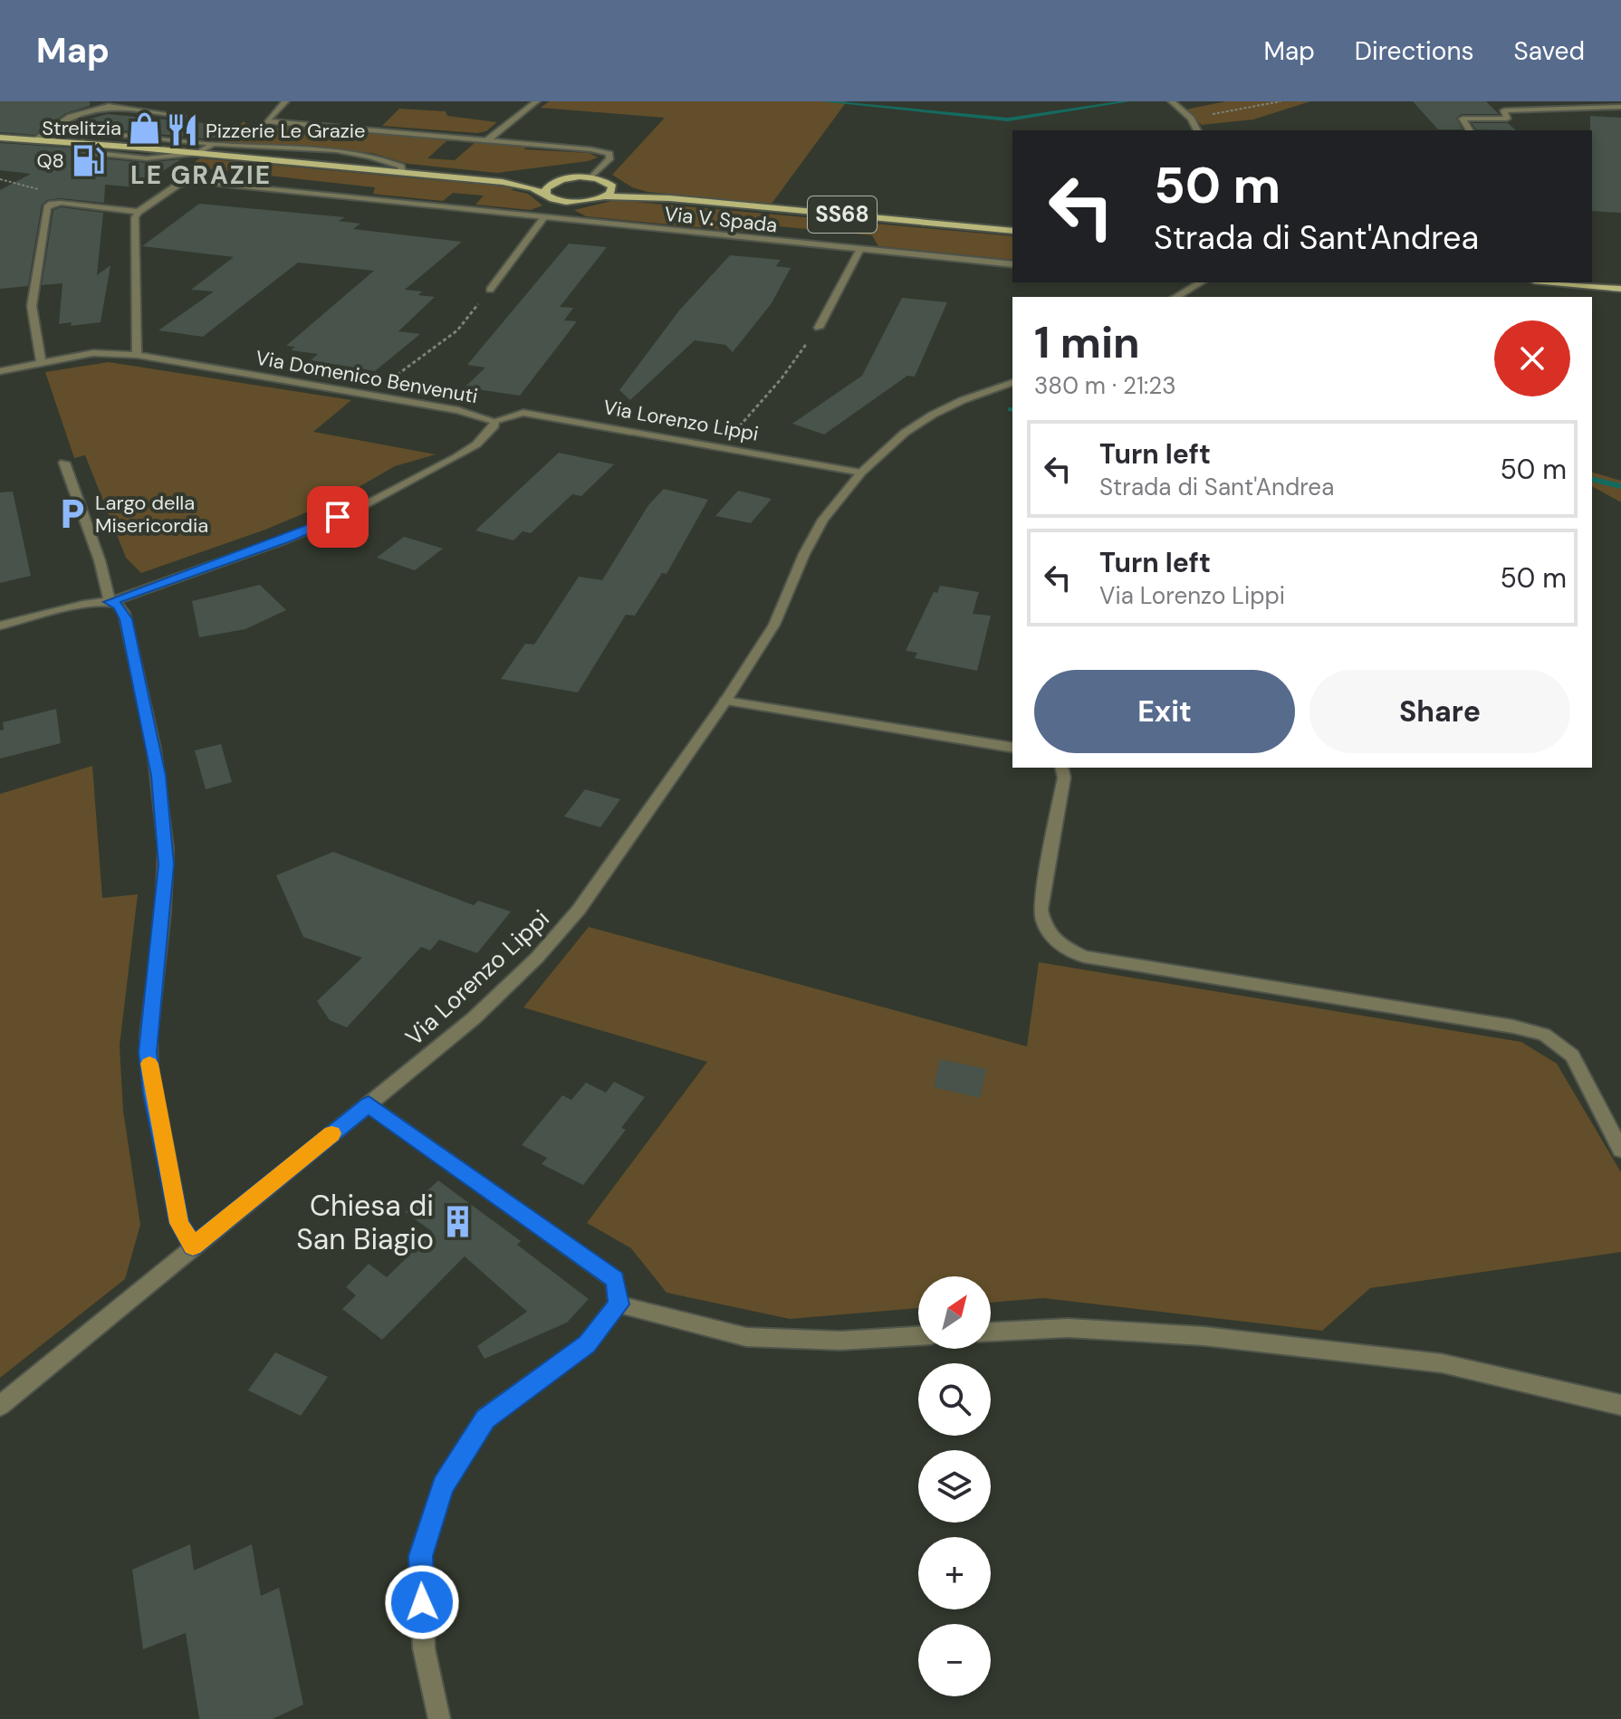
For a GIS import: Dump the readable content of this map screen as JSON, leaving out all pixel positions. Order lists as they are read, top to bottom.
{
  "streets": {
    "main road": ["SS68"],
    "street": ["Via V. Spada", "Via Domenico Benvenuti", "Via Lorenzo Lippi"]
  },
  "crossings": [
    ["Via Domenico Benvenuti", "Via Lorenzo Lippi"]
  ],
  "districts": ["LE GRAZIE"],
  "places": {
    "shop": ["Strelitzia"],
    "restaurant": ["Pizzerie Le Grazie"],
    "fuel station": ["Q8"],
    "parking": ["Largo della Misericordia"],
    "building": ["Chiesa di San Biagio"]
  },
  "north": "top right",
  "page": {
    "header": "Map",
    "nav": ["Map", "Directions", "Saved"],
    "turn": ["50 m", "Strada di Sant'Andrea"],
    "heading": ["1 min", "380 m · 21:23"],
    "list": [
      {
        "name": "Turn left",
        "note": "Strada di Sant'Andrea",
        "value": "50 m"
      },
      {
        "name": "Turn left",
        "note": "Via Lorenzo Lippi",
        "value": "50 m"
      }
    ],
    "buttons": ["Exit", "Share"],
    "map_buttons": ["+", "−"]
  }
}
